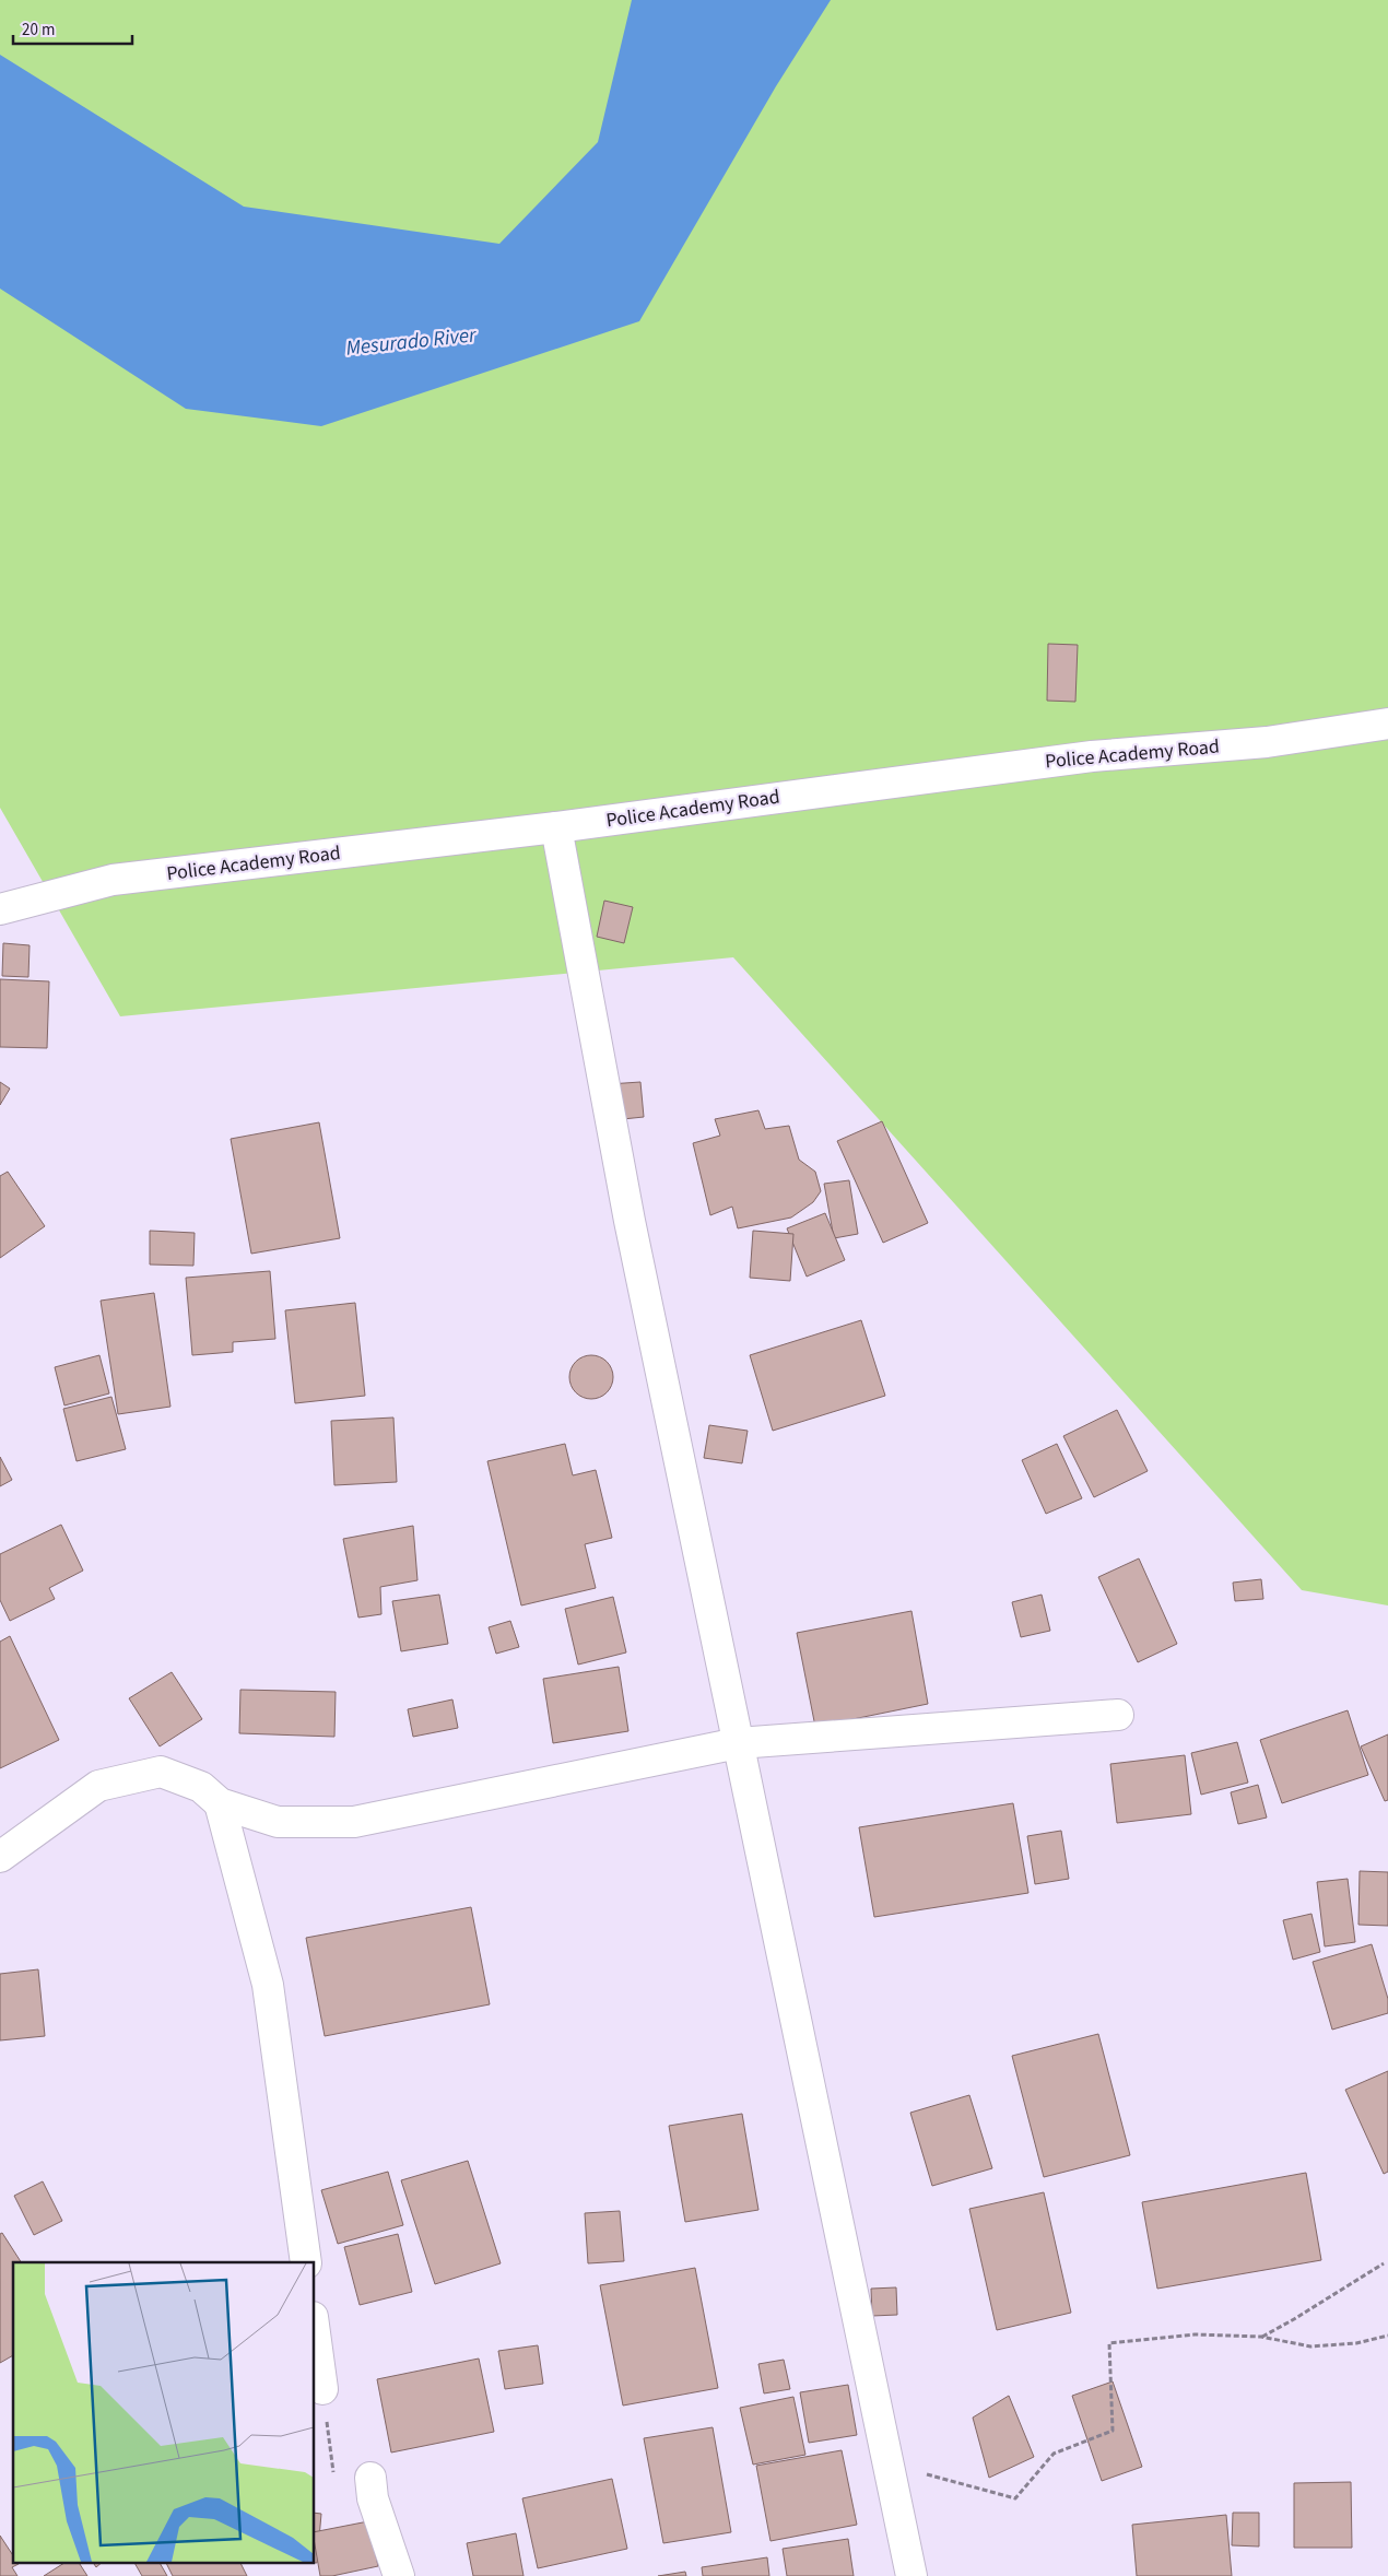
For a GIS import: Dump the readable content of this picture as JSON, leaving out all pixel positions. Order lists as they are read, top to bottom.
{
  "streets": {
    "street": ["Police Academy Road"]
  },
  "water": ["Mesurado River"],
  "scale_bar": "20 m"
}
